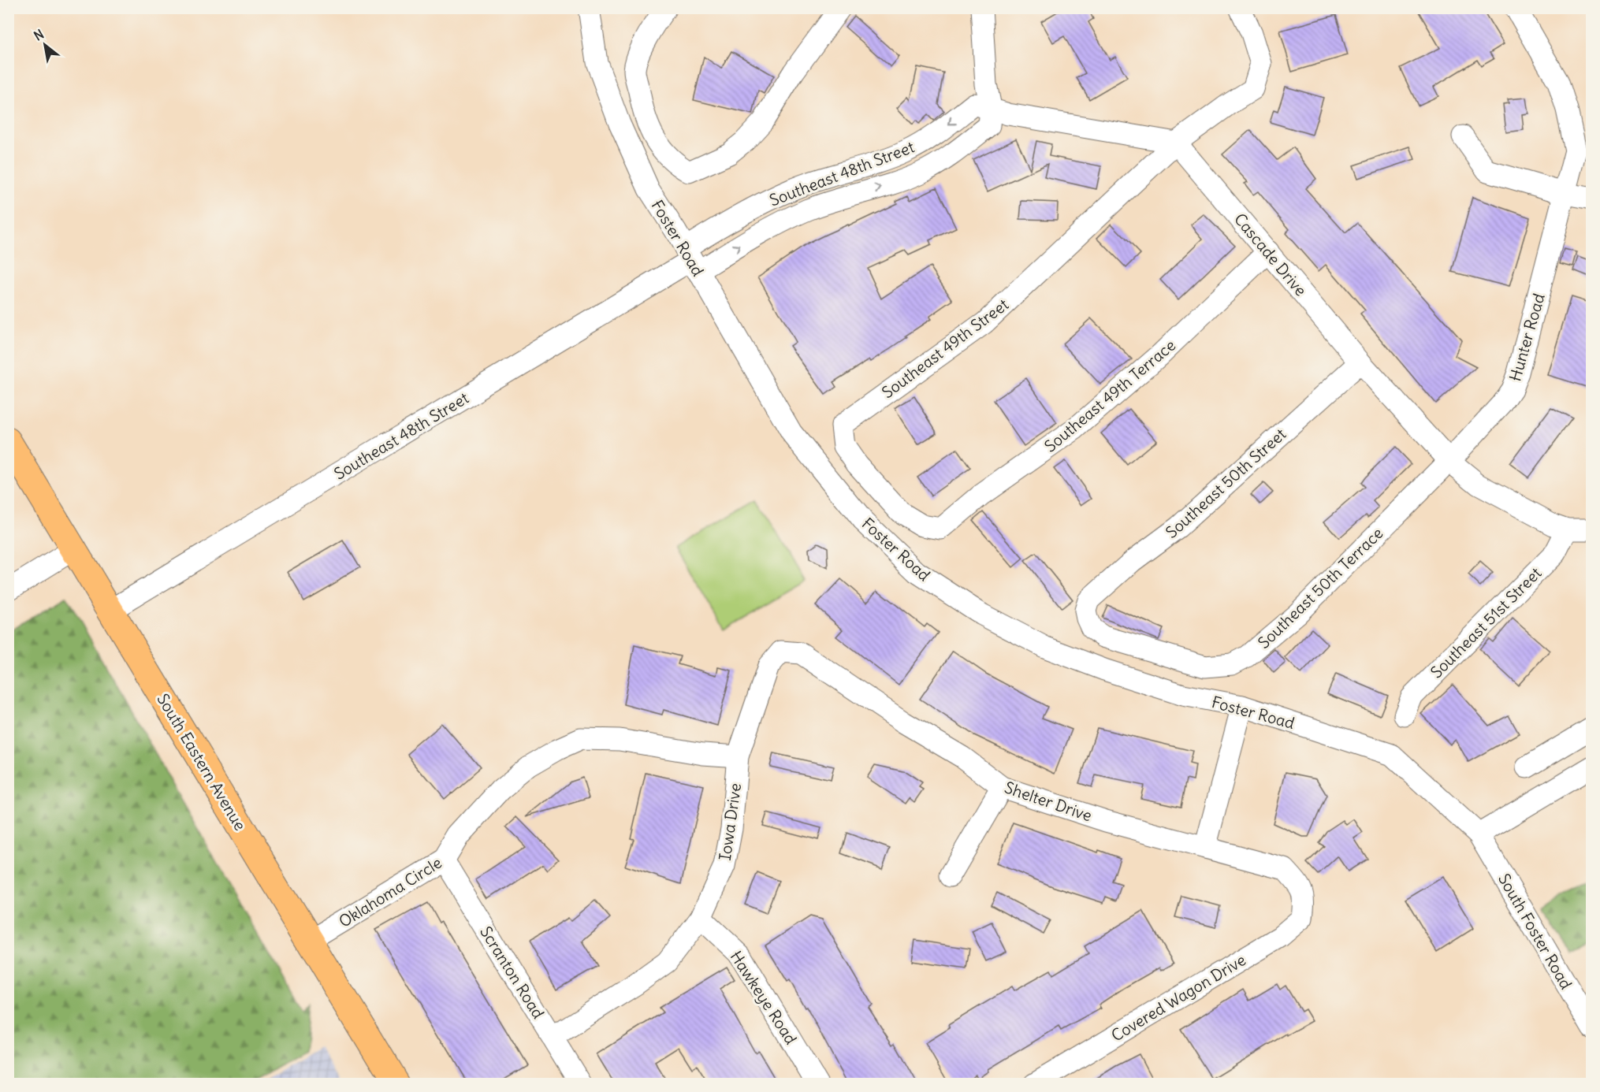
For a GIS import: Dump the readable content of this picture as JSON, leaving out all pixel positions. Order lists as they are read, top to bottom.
{
  "streets": {
    "main road": ["South Eastern Avenue"],
    "street": [
      "Southeast 48th Street",
      "Foster Road",
      "Cascade Drive",
      "Hunter Road",
      "Southeast 49th Street",
      "Southeast 49th Terrace",
      "Southeast 50th Street",
      "Southeast 50th Terrace",
      "Southeast 51st Street",
      "Shelter Drive",
      "Iowa Drive",
      "Oklahoma Circle",
      "South Foster Road",
      "Scranton Road",
      "Hawkeye Road",
      "Covered Wagon Drive"
    ]
  },
  "crossings": [
    ["Southeast 48th Street", "Foster Road"],
    ["Southeast 48th Street", "South Eastern Avenue"],
    ["Foster Road", "South Foster Road"],
    ["Cascade Drive", "Hunter Road"],
    ["Cascade Drive", "Southeast 49th Street"],
    ["Cascade Drive", "Southeast 49th Terrace"],
    ["Cascade Drive", "Southeast 50th Street"],
    ["Cascade Drive", "Southeast 50th Terrace"],
    ["Cascade Drive", "Southeast 51st Street"],
    ["Hunter Road", "Southeast 50th Terrace"],
    ["Southeast 49th Street", "Southeast 49th Terrace"],
    ["Southeast 50th Street", "Southeast 50th Terrace"],
    ["South Eastern Avenue", "Oklahoma Circle"],
    ["Shelter Drive", "Iowa Drive"],
    ["Shelter Drive", "Covered Wagon Drive"],
    ["Iowa Drive", "Oklahoma Circle"],
    ["Iowa Drive", "Scranton Road"],
    ["Iowa Drive", "Hawkeye Road"],
    ["Oklahoma Circle", "Scranton Road"]
  ],
  "north": "top left"
}
